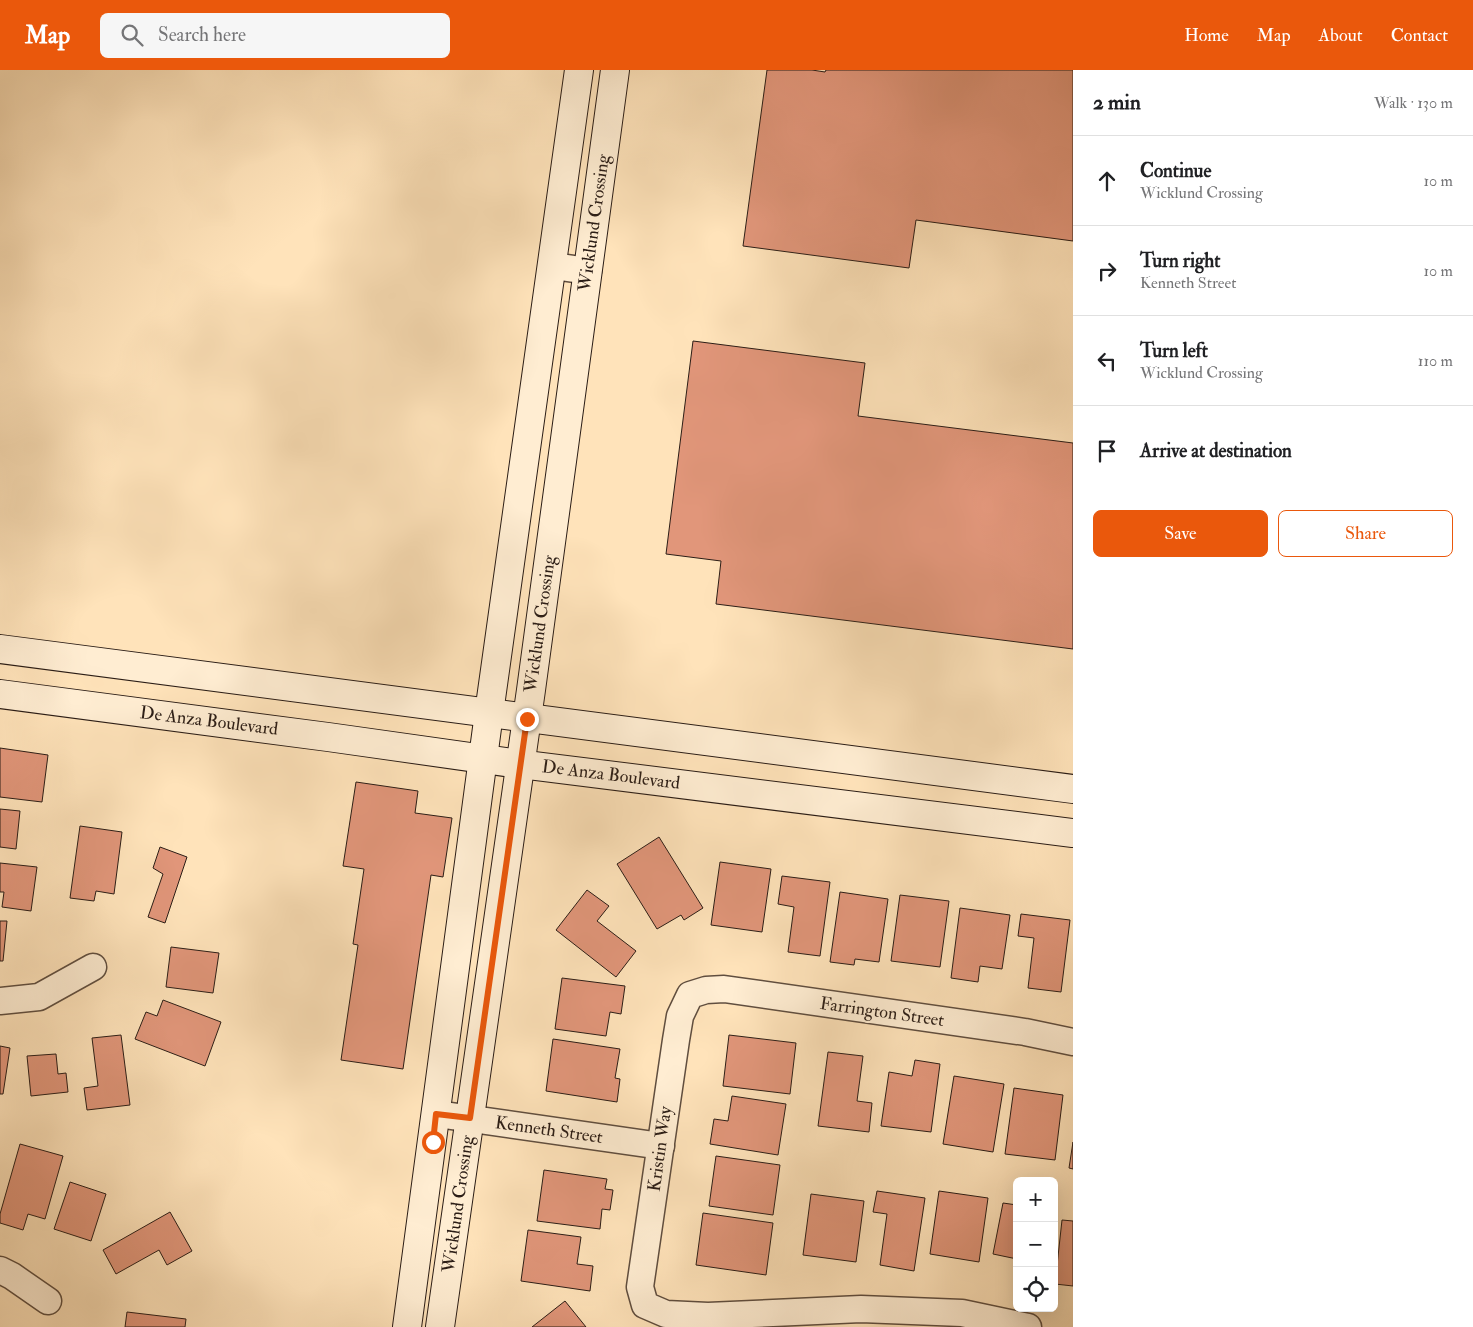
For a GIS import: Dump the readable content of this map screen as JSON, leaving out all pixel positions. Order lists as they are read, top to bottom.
{
  "streets": {
    "street": [
      "Wicklund Crossing",
      "De Anza Boulevard",
      "Farrington Street",
      "Kenneth Street",
      "Kristin Way"
    ]
  },
  "crossings": [
    ["Wicklund Crossing", "De Anza Boulevard"],
    ["Wicklund Crossing", "Kenneth Street"],
    ["Farrington Street", "Kristin Way"],
    ["Kenneth Street", "Kristin Way"]
  ],
  "page": {
    "header": "Map",
    "search": "Search here",
    "nav": [
      "Home",
      "Map",
      "About",
      "Contact"
    ],
    "heading": ["2 min", "Walk · 130 m"],
    "list": [
      ["Continue", "Wicklund Crossing", "10 m"],
      ["Turn right", "Kenneth Street", "10 m"],
      ["Turn left", "Wicklund Crossing", "110 m"],
      "Arrive at destination"
    ],
    "buttons": ["Save", "Share"],
    "map_buttons": ["+", "−"]
  }
}
